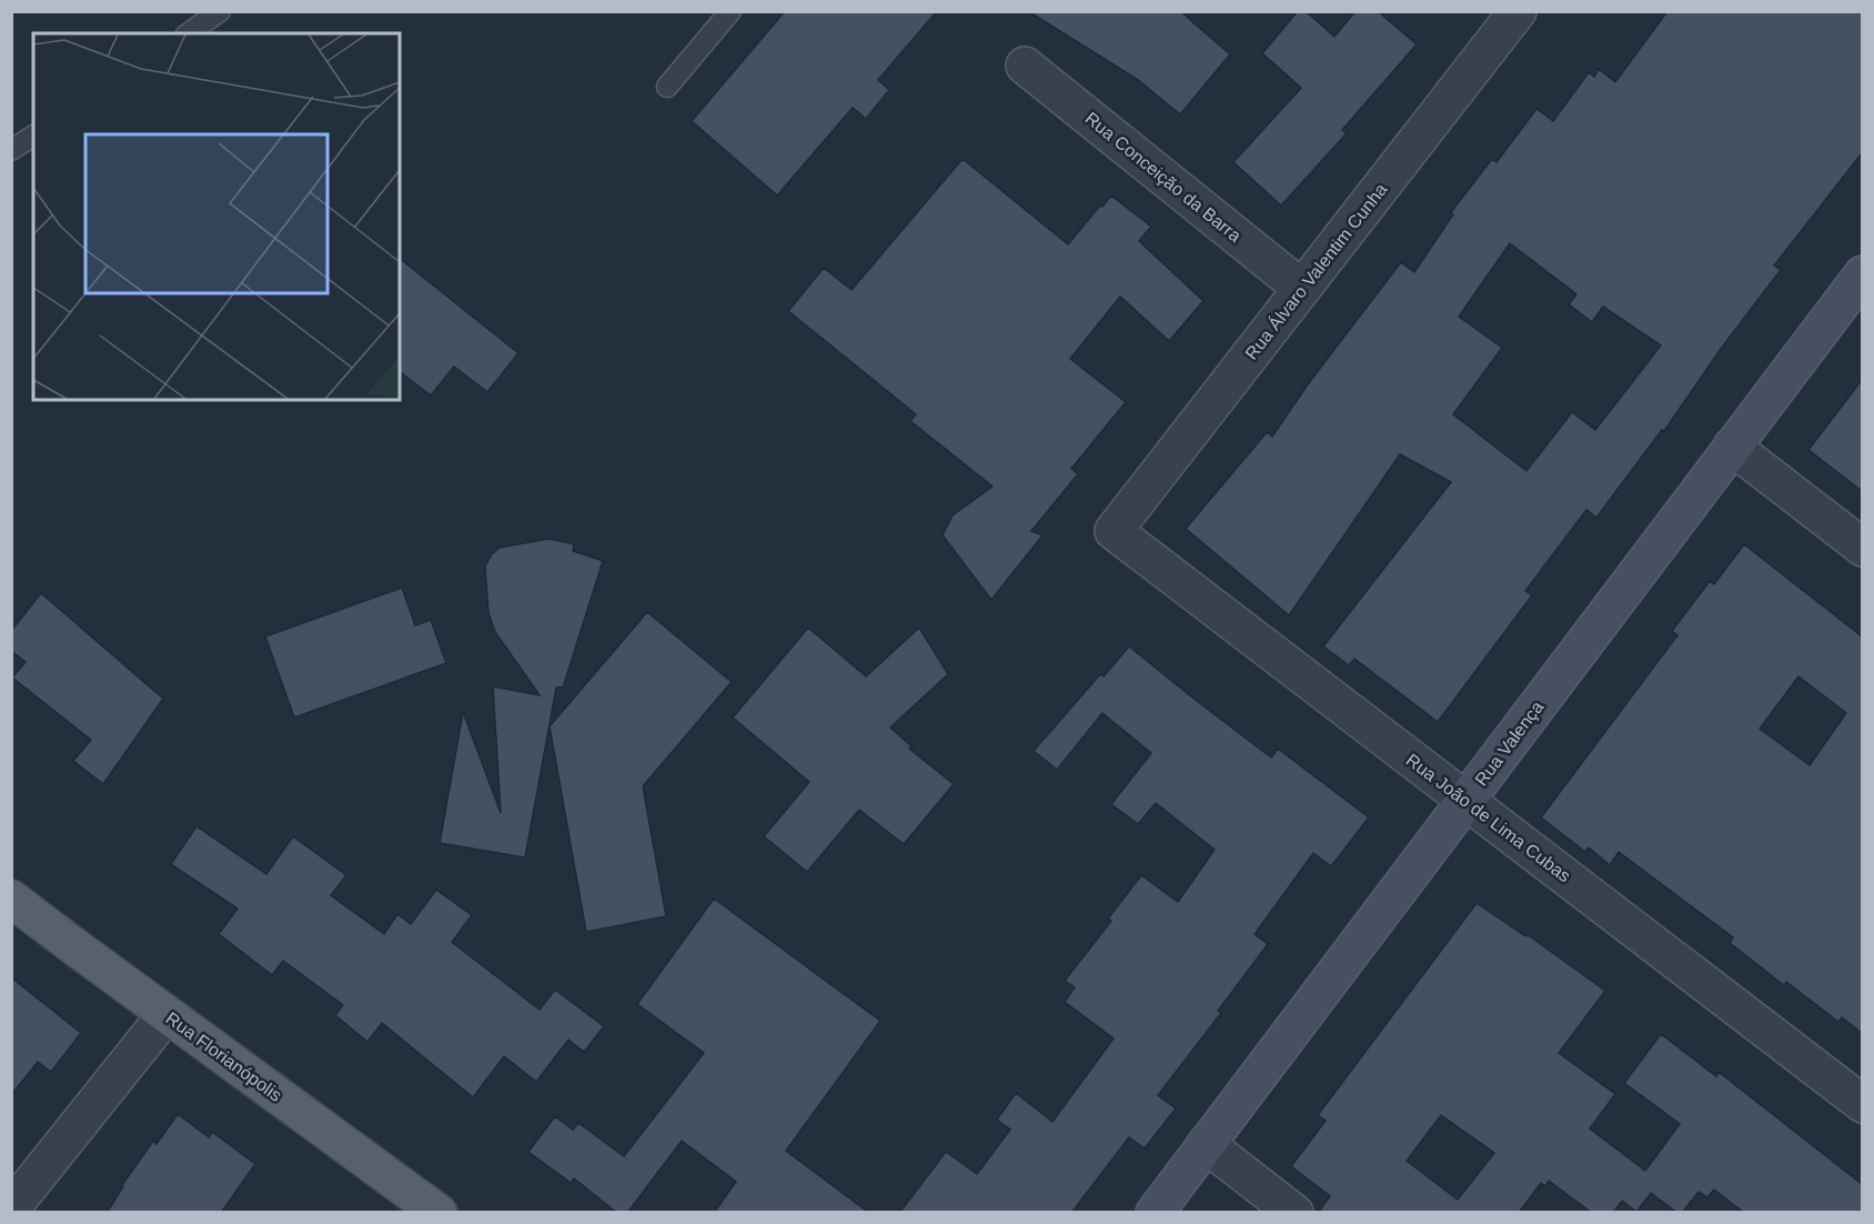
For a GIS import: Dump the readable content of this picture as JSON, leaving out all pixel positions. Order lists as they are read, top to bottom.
{
  "streets": {
    "main road": ["Rua Valença", "Rua Florianópolis"],
    "street": ["Rua Conceição da Barra", "Rua Álvaro Valentim Cunha", "Rua João de Lima Cubas"]
  },
  "crossings": [
    ["Rua Conceição da Barra", "Rua Álvaro Valentim Cunha"],
    ["Rua Álvaro Valentim Cunha", "Rua João de Lima Cubas"],
    ["Rua Valença", "Rua João de Lima Cubas"]
  ]
}
